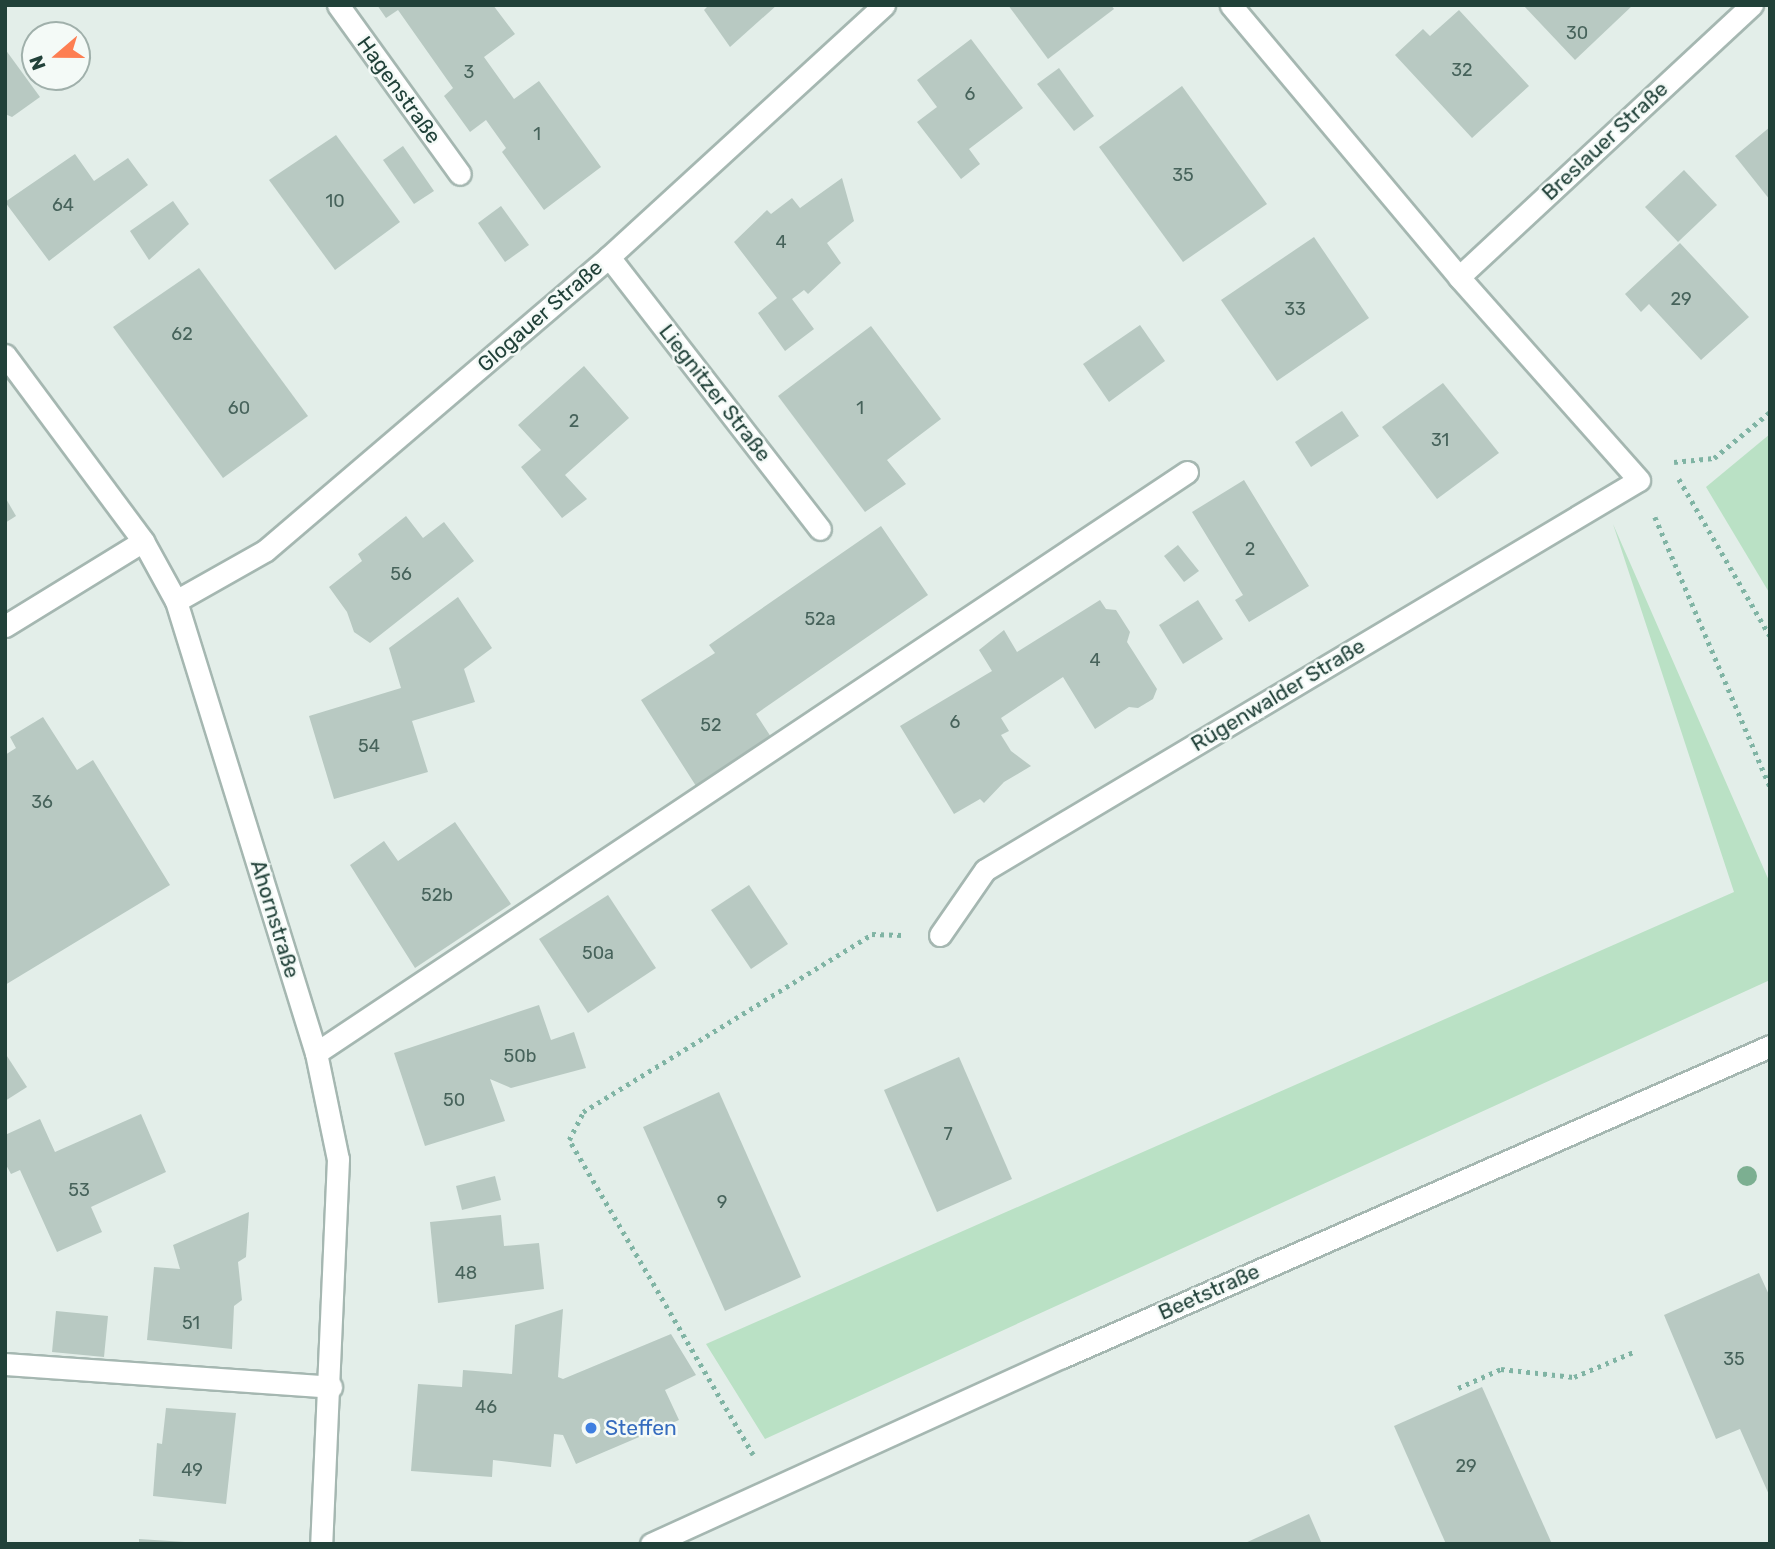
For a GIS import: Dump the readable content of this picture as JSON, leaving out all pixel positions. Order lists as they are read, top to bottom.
{
  "streets": {
    "street": [
      "Hagenstraße",
      "Breslauer Straße",
      "Glogauer Straße",
      "Liegnitzer Straße",
      "Rügenwalder Straße",
      "Ahornstraße",
      "Beetstraße"
    ]
  },
  "crossings": [
    ["Glogauer Straße", "Liegnitzer Straße"],
    ["Glogauer Straße", "Ahornstraße"]
  ],
  "places": ["Steffen"],
  "house_numbers": [
    "30",
    "32",
    "3",
    "6",
    "1",
    "35",
    "10",
    "64",
    "4",
    "29",
    "33",
    "62",
    "60",
    "1",
    "2",
    "31",
    "2",
    "56",
    "52a",
    "4",
    "6",
    "52",
    "54",
    "36",
    "52b",
    "50a",
    "50b",
    "50",
    "7",
    "53",
    "9",
    "48",
    "51",
    "35",
    "46",
    "29",
    "49"
  ],
  "north": "left"
}
